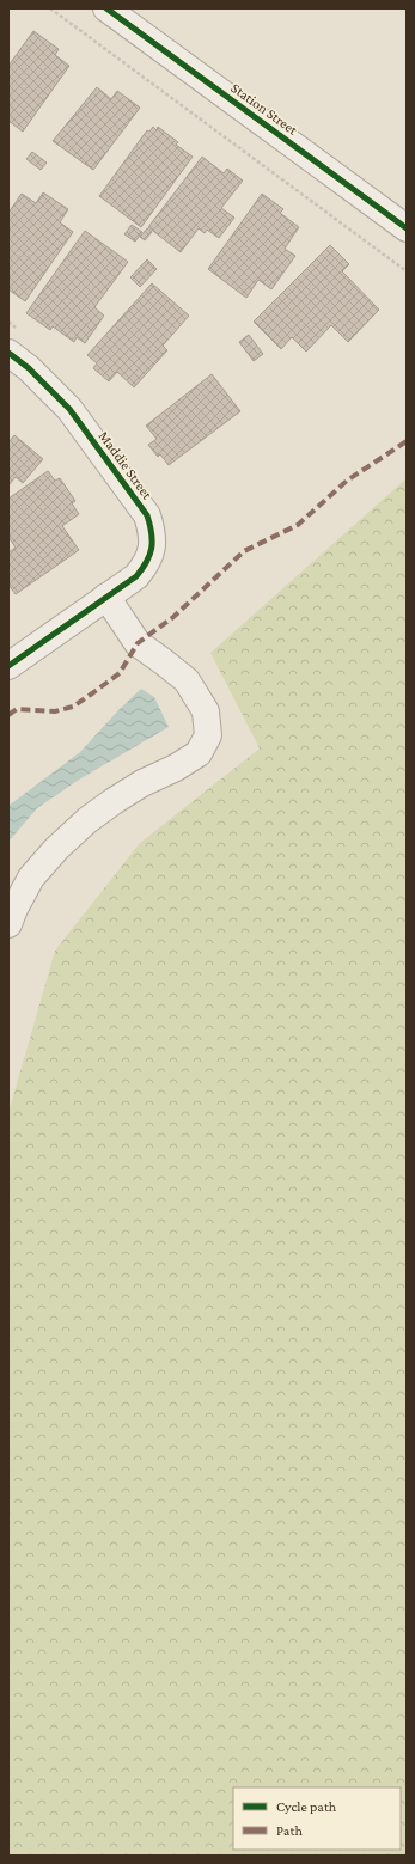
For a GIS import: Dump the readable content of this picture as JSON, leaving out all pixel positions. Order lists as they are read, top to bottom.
{
  "streets": {
    "street": ["Station Street", "Maddie Street"]
  },
  "legend": ["Cycle path", "Path"]
}
